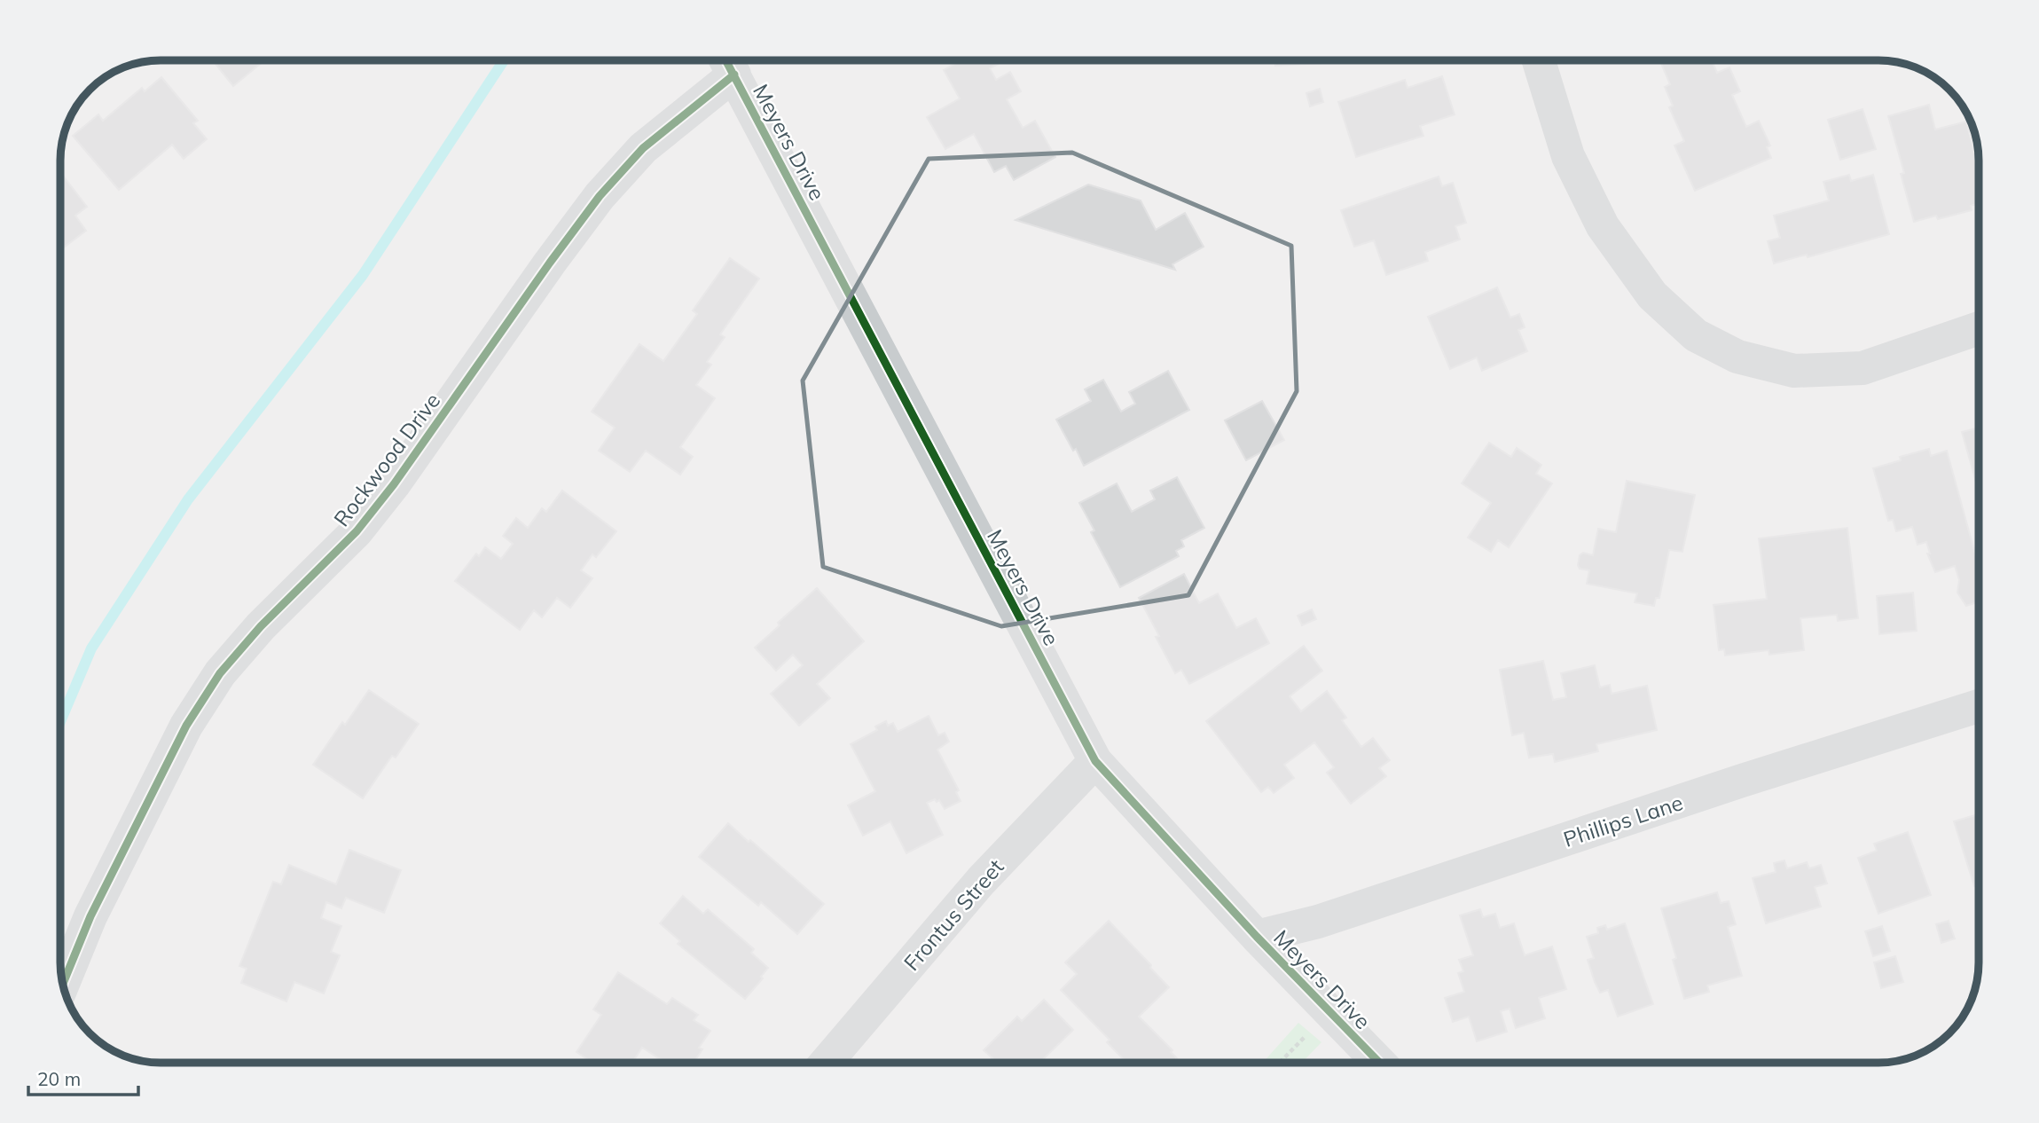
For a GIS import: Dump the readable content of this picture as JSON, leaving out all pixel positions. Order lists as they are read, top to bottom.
{
  "streets": {
    "street": [
      "Meyers Drive",
      "Rockwood Drive",
      "Phillips Lane",
      "Frontus Street"
    ]
  },
  "crossings": [
    ["Meyers Drive", "Rockwood Drive"],
    ["Meyers Drive", "Phillips Lane"],
    ["Meyers Drive", "Frontus Street"]
  ],
  "scale_bar": "20 m"
}
